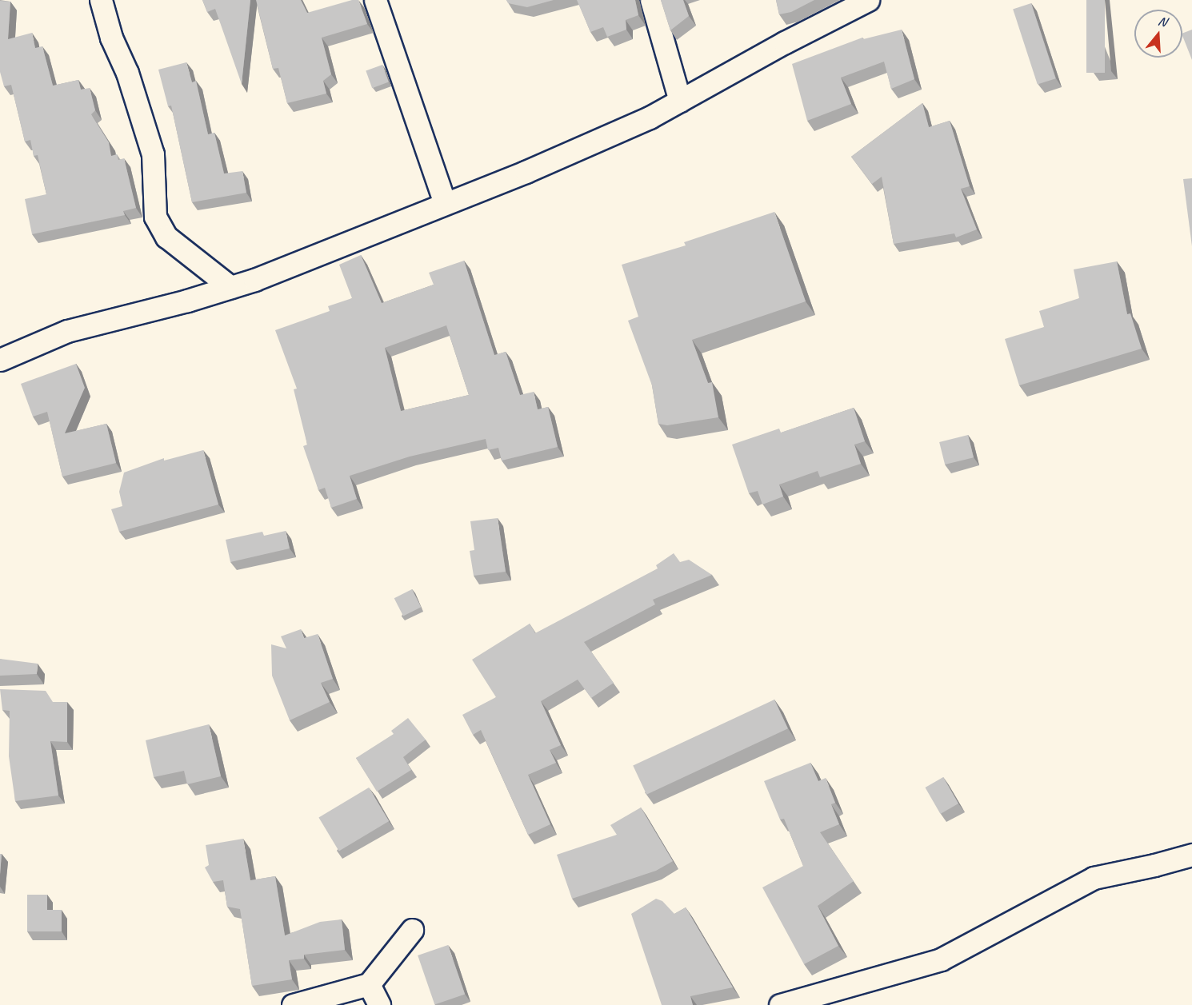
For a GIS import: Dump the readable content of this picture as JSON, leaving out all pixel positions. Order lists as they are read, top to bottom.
{
  "north": "top"
}
